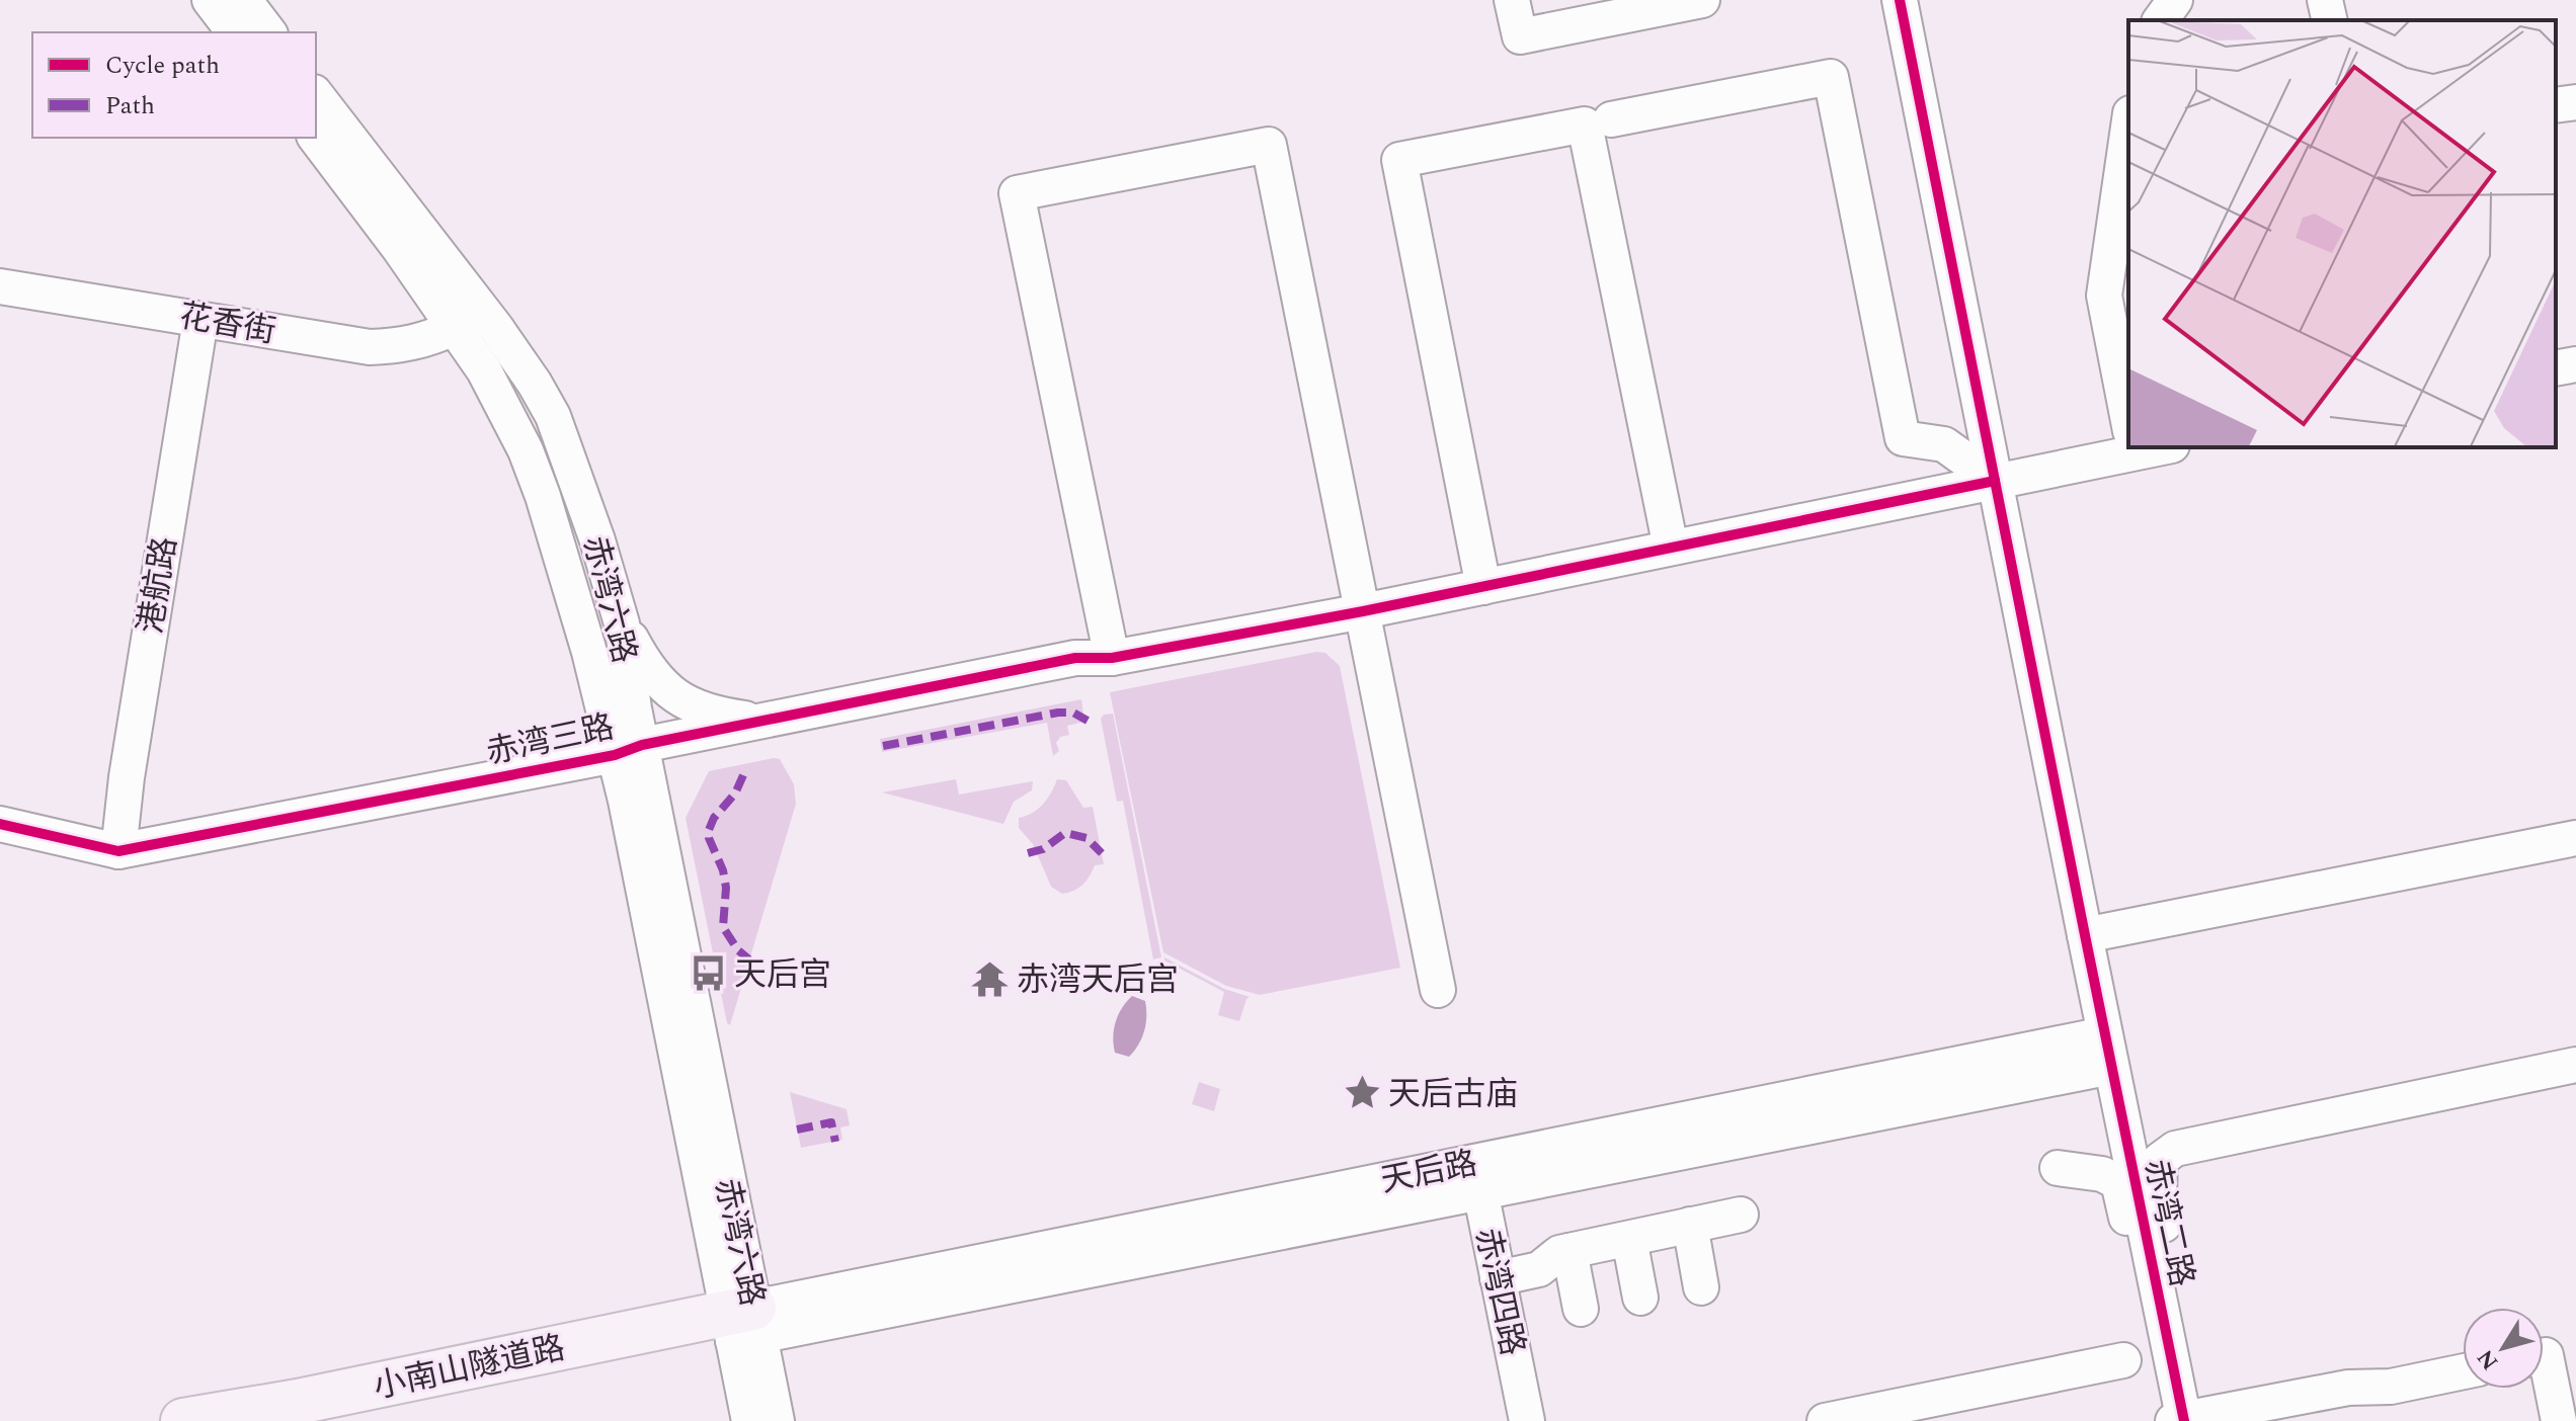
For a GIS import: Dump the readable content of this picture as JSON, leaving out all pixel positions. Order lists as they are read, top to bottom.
{
  "streets": {
    "main road": ["小南山隧道路"],
    "street": [
      "花香街",
      "港航路",
      "赤湾六路",
      "赤湾三路",
      "天后路",
      "赤湾二路",
      "赤湾四路"
    ]
  },
  "crossings": [
    ["花香街", "港航路"],
    ["花香街", "赤湾六路"],
    ["港航路", "赤湾三路"],
    ["赤湾六路", "赤湾三路"],
    ["赤湾六路", "天后路"],
    ["赤湾六路", "小南山隧道路"],
    ["天后路", "赤湾二路"],
    ["天后路", "赤湾四路"],
    ["天后路", "小南山隧道路"]
  ],
  "places": {
    "bus stop": ["天后宫"],
    "temple": ["赤湾天后宫"],
    "place": ["天后古庙"]
  },
  "legend": ["Cycle path", "Path"],
  "north": "bottom left"
}
